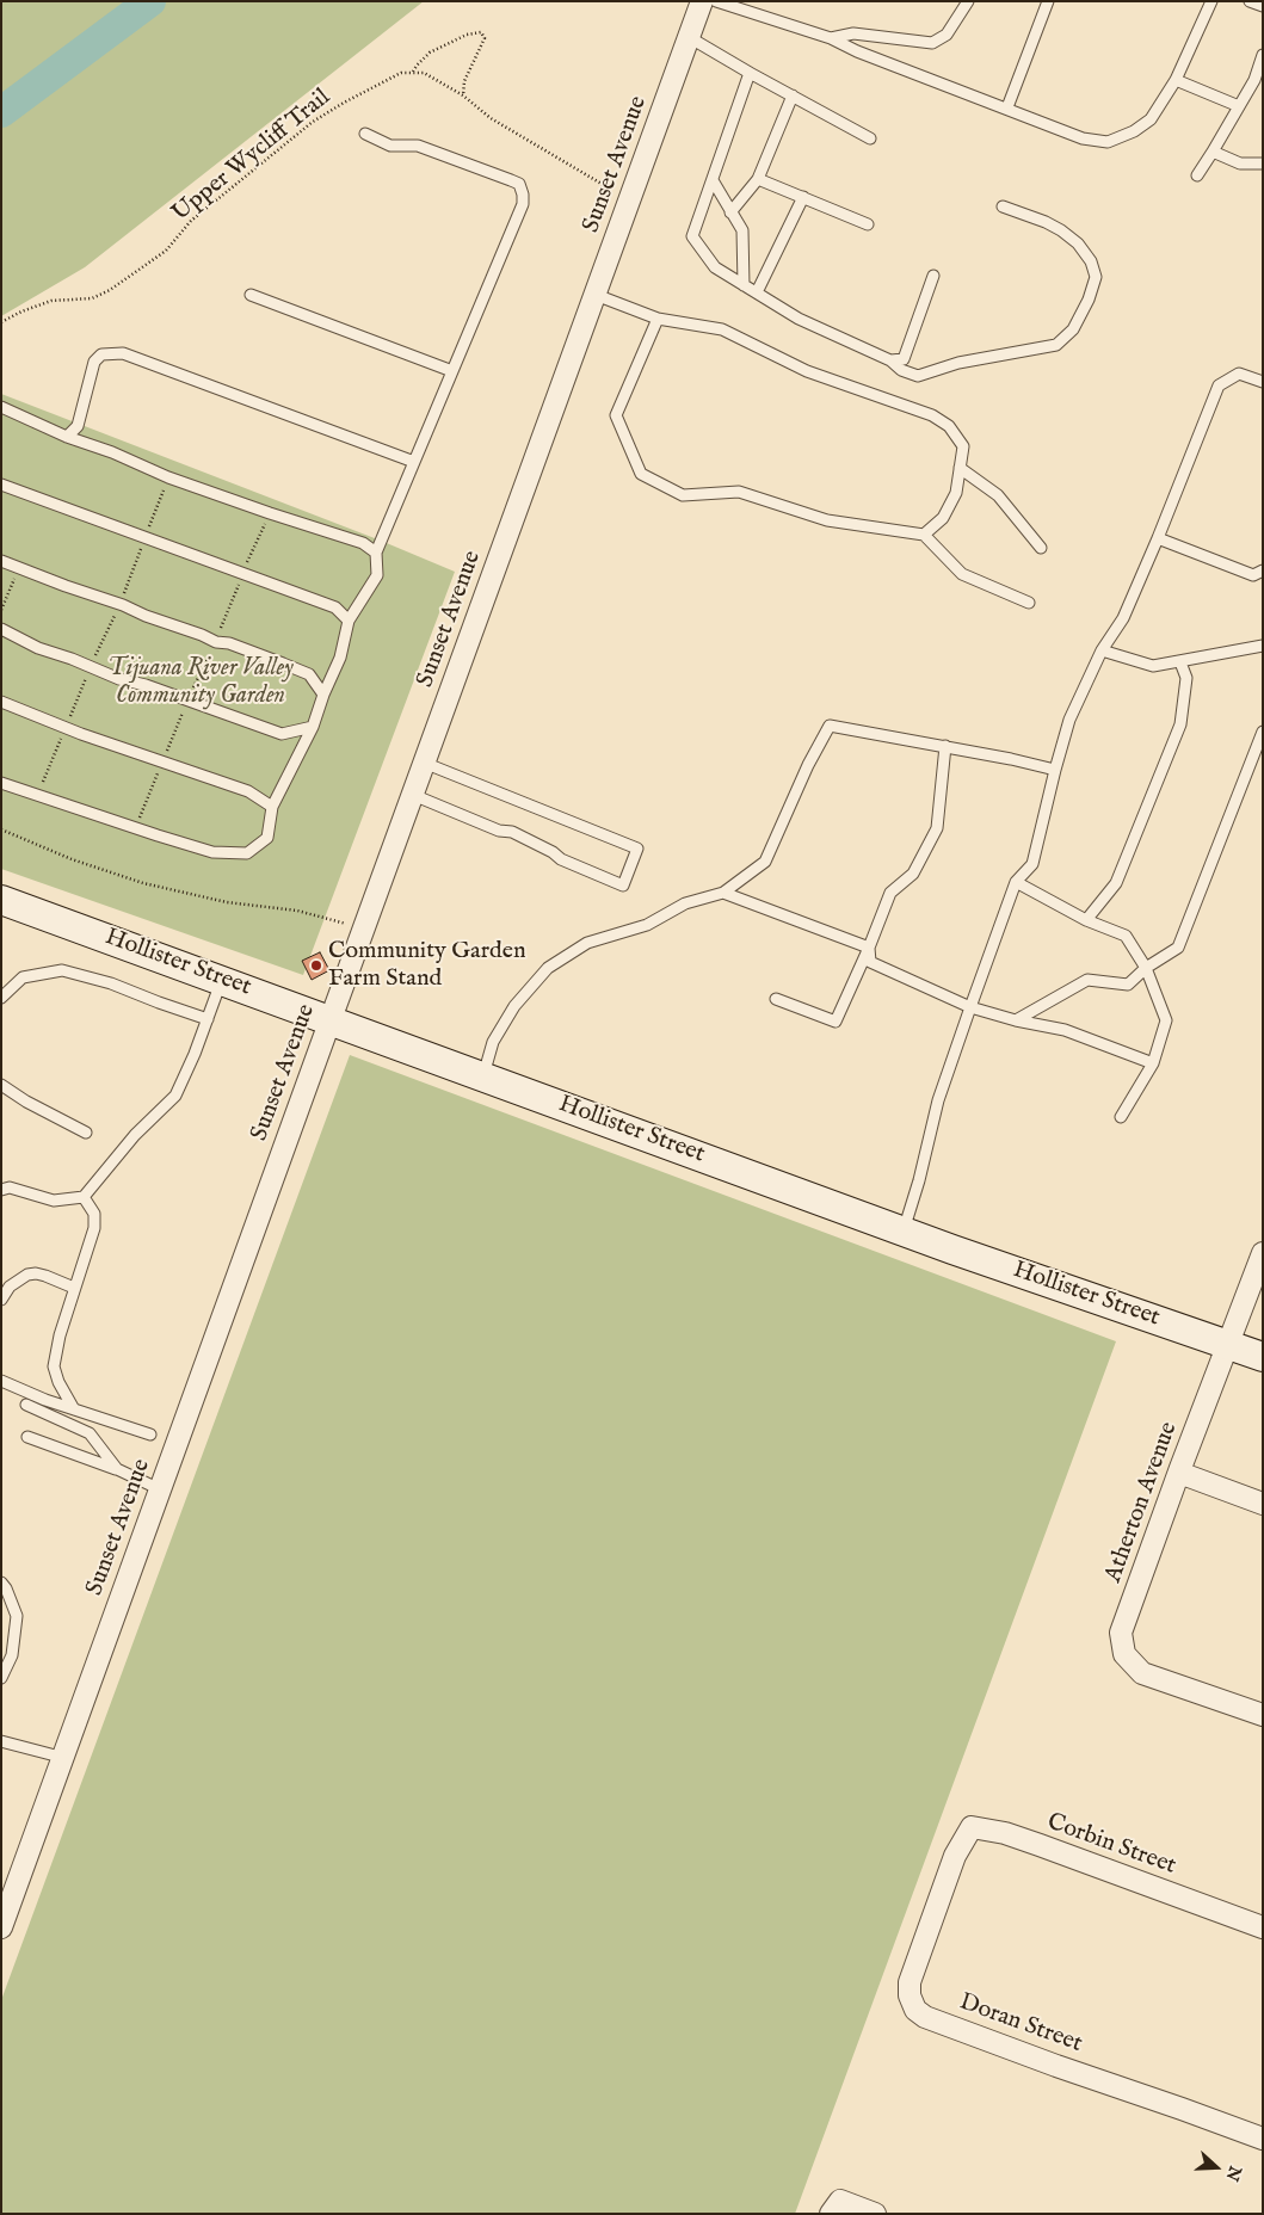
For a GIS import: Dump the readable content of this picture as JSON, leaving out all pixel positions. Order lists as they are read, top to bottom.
{
  "streets": {
    "street": [
      "Sunset Avenue",
      "Hollister Street",
      "Atherton Avenue",
      "Corbin Street",
      "Doran Street"
    ],
    "path": ["Upper Wycliff Trail"]
  },
  "crossings": [
    ["Sunset Avenue", "Hollister Street"],
    ["Hollister Street", "Atherton Avenue"],
    ["Corbin Street", "Doran Street"]
  ],
  "parks": ["Tijuana River Valley Community Garden"],
  "places": ["Community Garden Farm Stand"],
  "north": "right"
}
